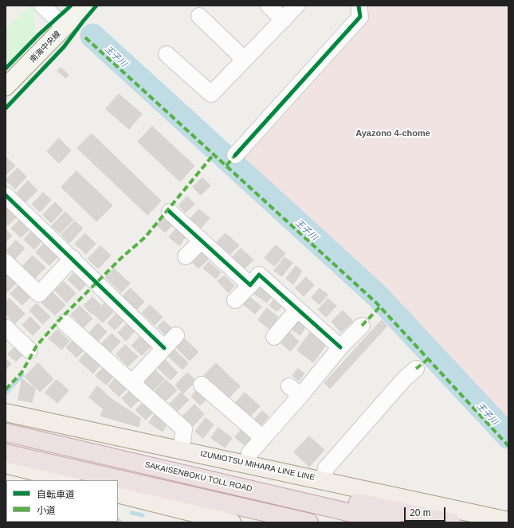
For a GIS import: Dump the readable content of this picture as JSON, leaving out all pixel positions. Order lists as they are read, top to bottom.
{
  "streets": {
    "highway": ["SAKAISENBOKU TOLL ROAD"],
    "main road": ["IZUMIOTSU MIHARA LINE LINE"],
    "street": ["南海中央線"]
  },
  "districts": ["Ayazono 4-chome"],
  "water": ["王子川"],
  "legend": ["自転車道", "小道"],
  "scale_bar": "20 m"
}
